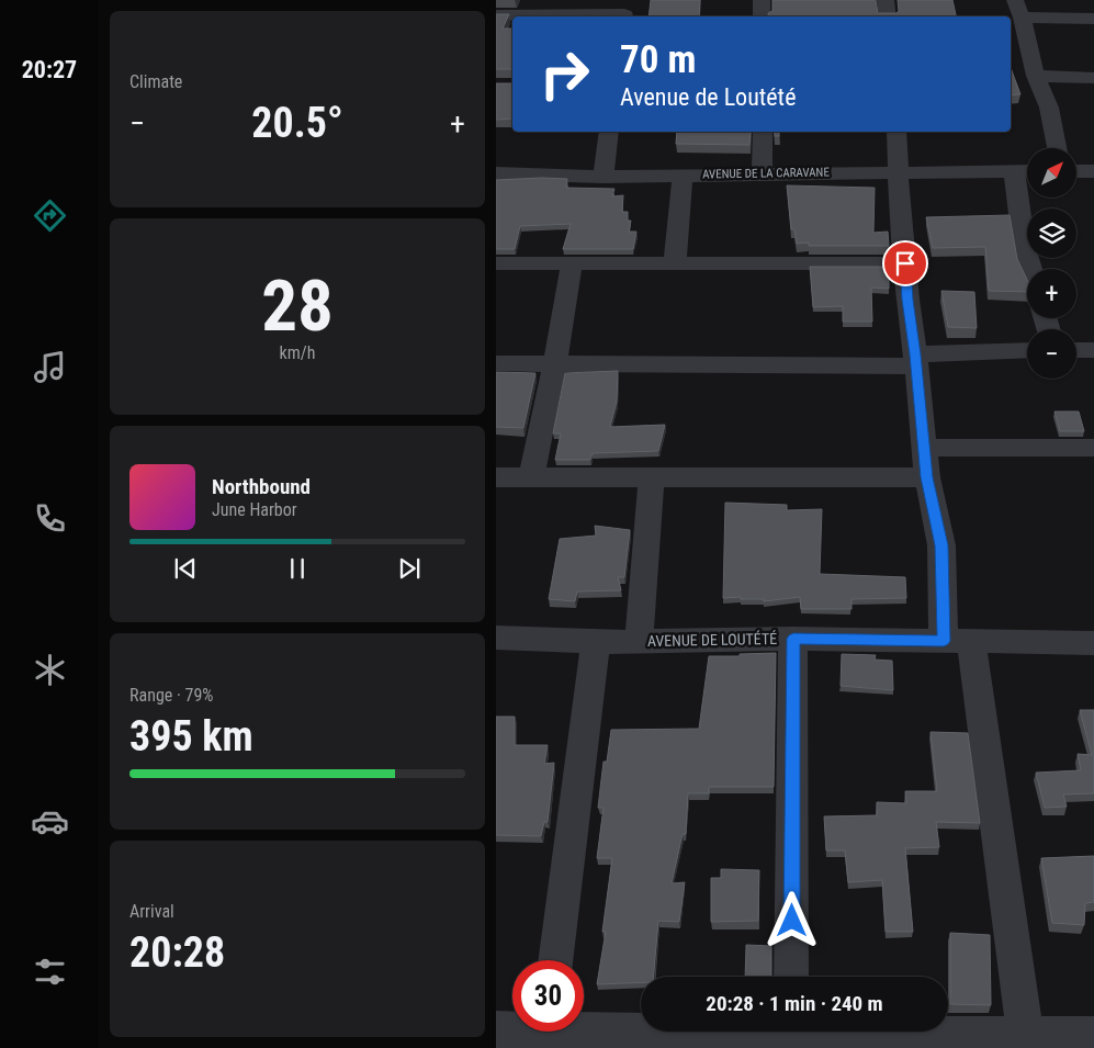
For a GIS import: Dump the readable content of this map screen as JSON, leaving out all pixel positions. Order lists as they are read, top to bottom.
{
  "streets": {
    "street": ["AVENUE DE LA CARAVANE", "AVENUE DE LOUTÉTÉ"]
  },
  "north": "top right",
  "page": {
    "tabs": "20:27",
    "tile": [
      "Climate",
      ["28", "km/h"],
      ["Range · 79%", "395 km"],
      ["Arrival", "20:28"]
    ],
    "turn": ["70 m", "Avenue de Loutété"],
    "heat": ["−", "20.5°", "+"],
    "map_buttons": ["+", "−"],
    "song": ["Northbound", "June Harbor"],
    "limit": "30",
    "trip": "20:28 · 1 min · 240 m"
  }
}
